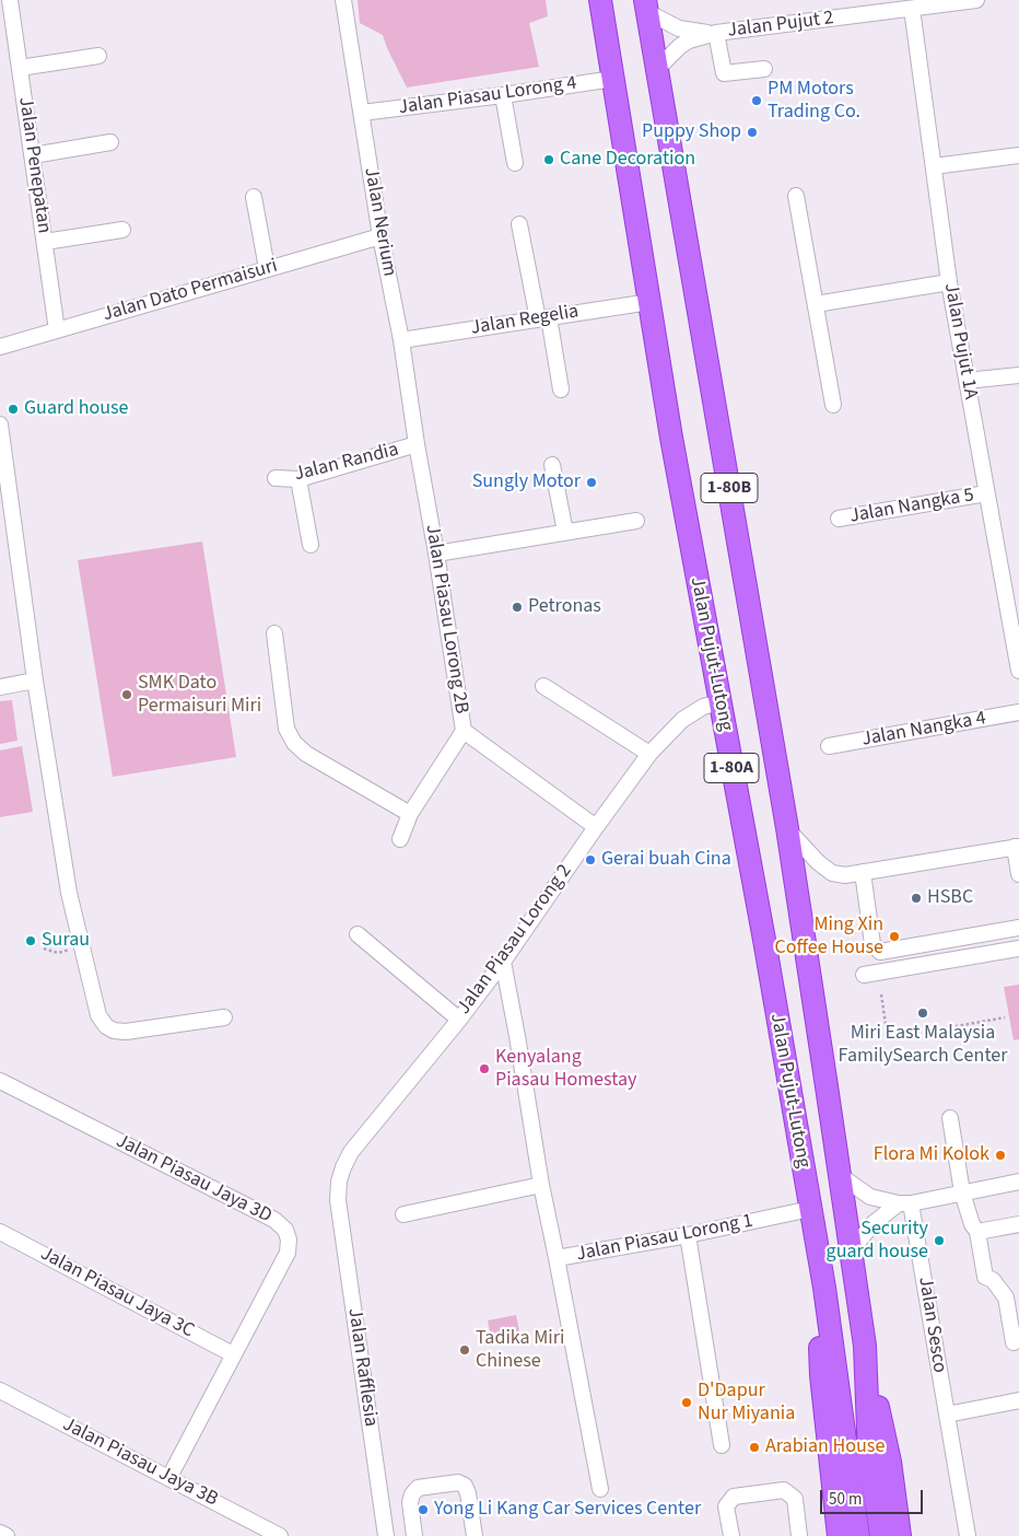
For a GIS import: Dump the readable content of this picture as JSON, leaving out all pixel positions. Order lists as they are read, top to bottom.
{
  "streets": {
    "highway": ["1-80B", "Jalan Pujut-Lutong", "1-80A"],
    "street": [
      "Jalan Pujut 2",
      "Jalan Piasau Lorong 4",
      "Jalan Penepatan",
      "Jalan Nerium",
      "Jalan Dato Permaisuri",
      "Jalan Regelia",
      "Jalan Pujut 1A",
      "Jalan Randia",
      "Jalan Nangka 5",
      "Jalan Piasau Lorong 2B",
      "Jalan Nangka 4",
      "Jalan Piasau Lorong 2",
      "Jalan Piasau Jaya 3D",
      "Jalan Piasau Lorong 1",
      "Jalan Piasau Jaya 3C",
      "Jalan Sesco",
      "Jalan Rafflesia",
      "Jalan Piasau Jaya 3B"
    ]
  },
  "crossings": [
    ["Jalan Pujut 2", "Jalan Pujut 1A"],
    ["Jalan Pujut 2", "Jalan Pujut-Lutong"],
    ["Jalan Piasau Lorong 4", "Jalan Nerium"],
    ["Jalan Piasau Lorong 4", "Jalan Pujut-Lutong"],
    ["Jalan Penepatan", "Jalan Dato Permaisuri"],
    ["Jalan Nerium", "Jalan Dato Permaisuri"],
    ["Jalan Nerium", "Jalan Regelia"],
    ["Jalan Nerium", "Jalan Randia"],
    ["Jalan Nerium", "Jalan Piasau Lorong 2B"],
    ["Jalan Regelia", "Jalan Pujut-Lutong"],
    ["Jalan Pujut 1A", "Jalan Nangka 5"],
    ["Jalan Randia", "Jalan Piasau Lorong 2B"],
    ["Jalan Piasau Lorong 2B", "Jalan Piasau Lorong 2"],
    ["Jalan Pujut-Lutong", "Jalan Piasau Lorong 2"],
    ["Jalan Pujut-Lutong", "Jalan Piasau Lorong 1"],
    ["Jalan Piasau Lorong 2", "Jalan Piasau Lorong 1"],
    ["Jalan Piasau Lorong 2", "Jalan Rafflesia"],
    ["Jalan Piasau Jaya 3D", "Jalan Piasau Jaya 3C"],
    ["Jalan Piasau Jaya 3D", "Jalan Piasau Jaya 3B"]
  ],
  "places": [
    "PM Motors Trading Co.",
    "Puppy Shop",
    "Cane Decoration",
    "Guard house",
    "Sungly Motor",
    "Petronas",
    "SMK Dato Permaisuri Miri",
    "Gerai buah Cina",
    "HSBC",
    "Ming Xin Coffee House",
    "Surau",
    "Miri East Malaysia FamilySearch Center",
    "Kenyalang Piasau Homestay",
    "Flora Mi Kolok",
    "Security guard house",
    "Tadika Miri Chinese",
    "D'Dapur Nur Miyania",
    "Arabian House",
    "Yong Li Kang Car Services Center"
  ],
  "scale_bar": "50 m"
}
